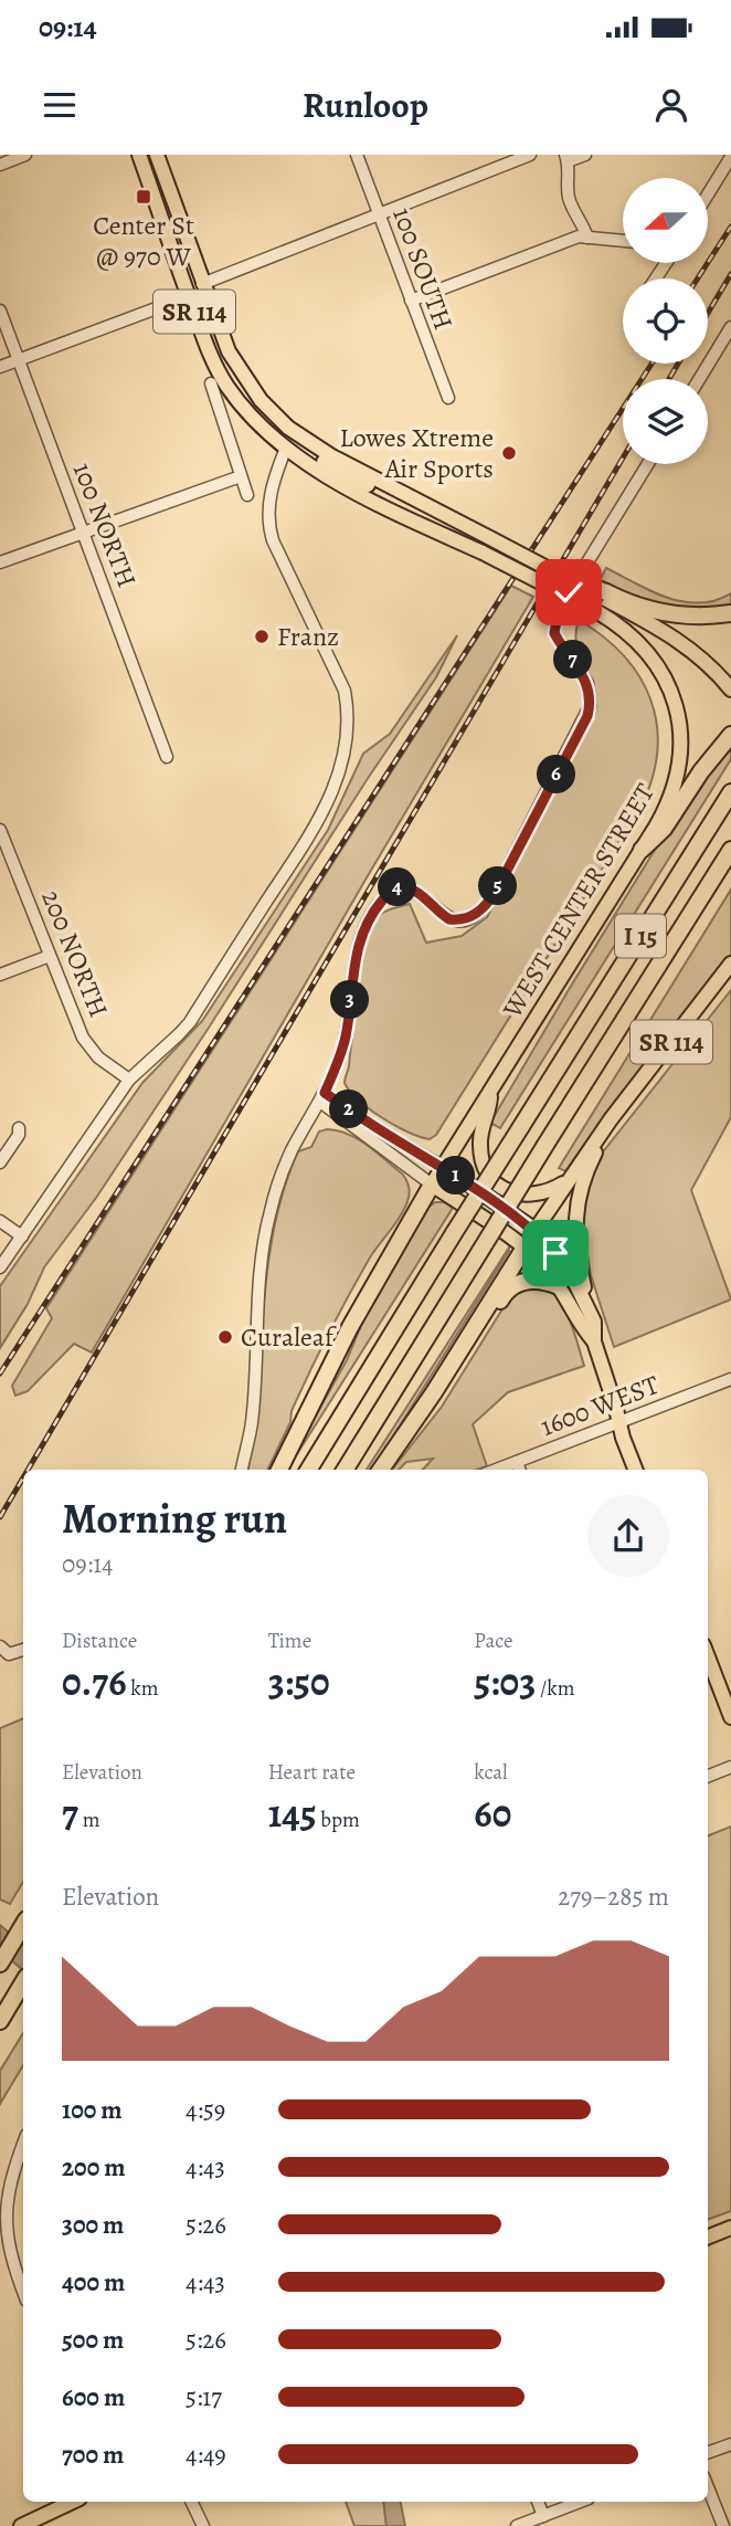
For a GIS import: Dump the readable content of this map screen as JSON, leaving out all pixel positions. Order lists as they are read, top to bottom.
{
  "streets": {
    "highway": ["I 15"],
    "main road": ["SR 114", "WEST CENTER STREET"],
    "street": [
      "100 SOUTH",
      "100 NORTH",
      "200 NORTH",
      "1600 WEST"
    ]
  },
  "crossings": [
    ["SR 114", "WEST CENTER STREET"],
    ["SR 114", "1600 WEST"]
  ],
  "places": {
    "transit": ["Center St @ 970 W"],
    "other": ["Lowes Xtreme Air Sports", "Franz", "Curaleaf"]
  },
  "north": "left",
  "page": {
    "status": "09:14",
    "header": "Runloop",
    "pins": [
      "7",
      "6",
      "5",
      "4",
      "3",
      "2",
      "1"
    ],
    "heading": ["Morning run", "09:14"],
    "stats": [
      ["Distance", "0.76 km"],
      ["Time", "3:50"],
      ["Pace", "5:03 /km"],
      ["Elevation", "7 m"],
      ["Heart rate", "145 bpm"],
      ["kcal", "60"]
    ],
    "chart": ["Elevation", "279–285 m"],
    "list": [
      {
        "name": "100 m",
        "note": "4:59"
      },
      {
        "name": "200 m",
        "note": "4:43"
      },
      {
        "name": "300 m",
        "note": "5:26"
      },
      {
        "name": "400 m",
        "note": "4:43"
      },
      {
        "name": "500 m",
        "note": "5:26"
      },
      {
        "name": "600 m",
        "note": "5:17"
      },
      {
        "name": "700 m",
        "note": "4:49"
      }
    ]
  }
}
